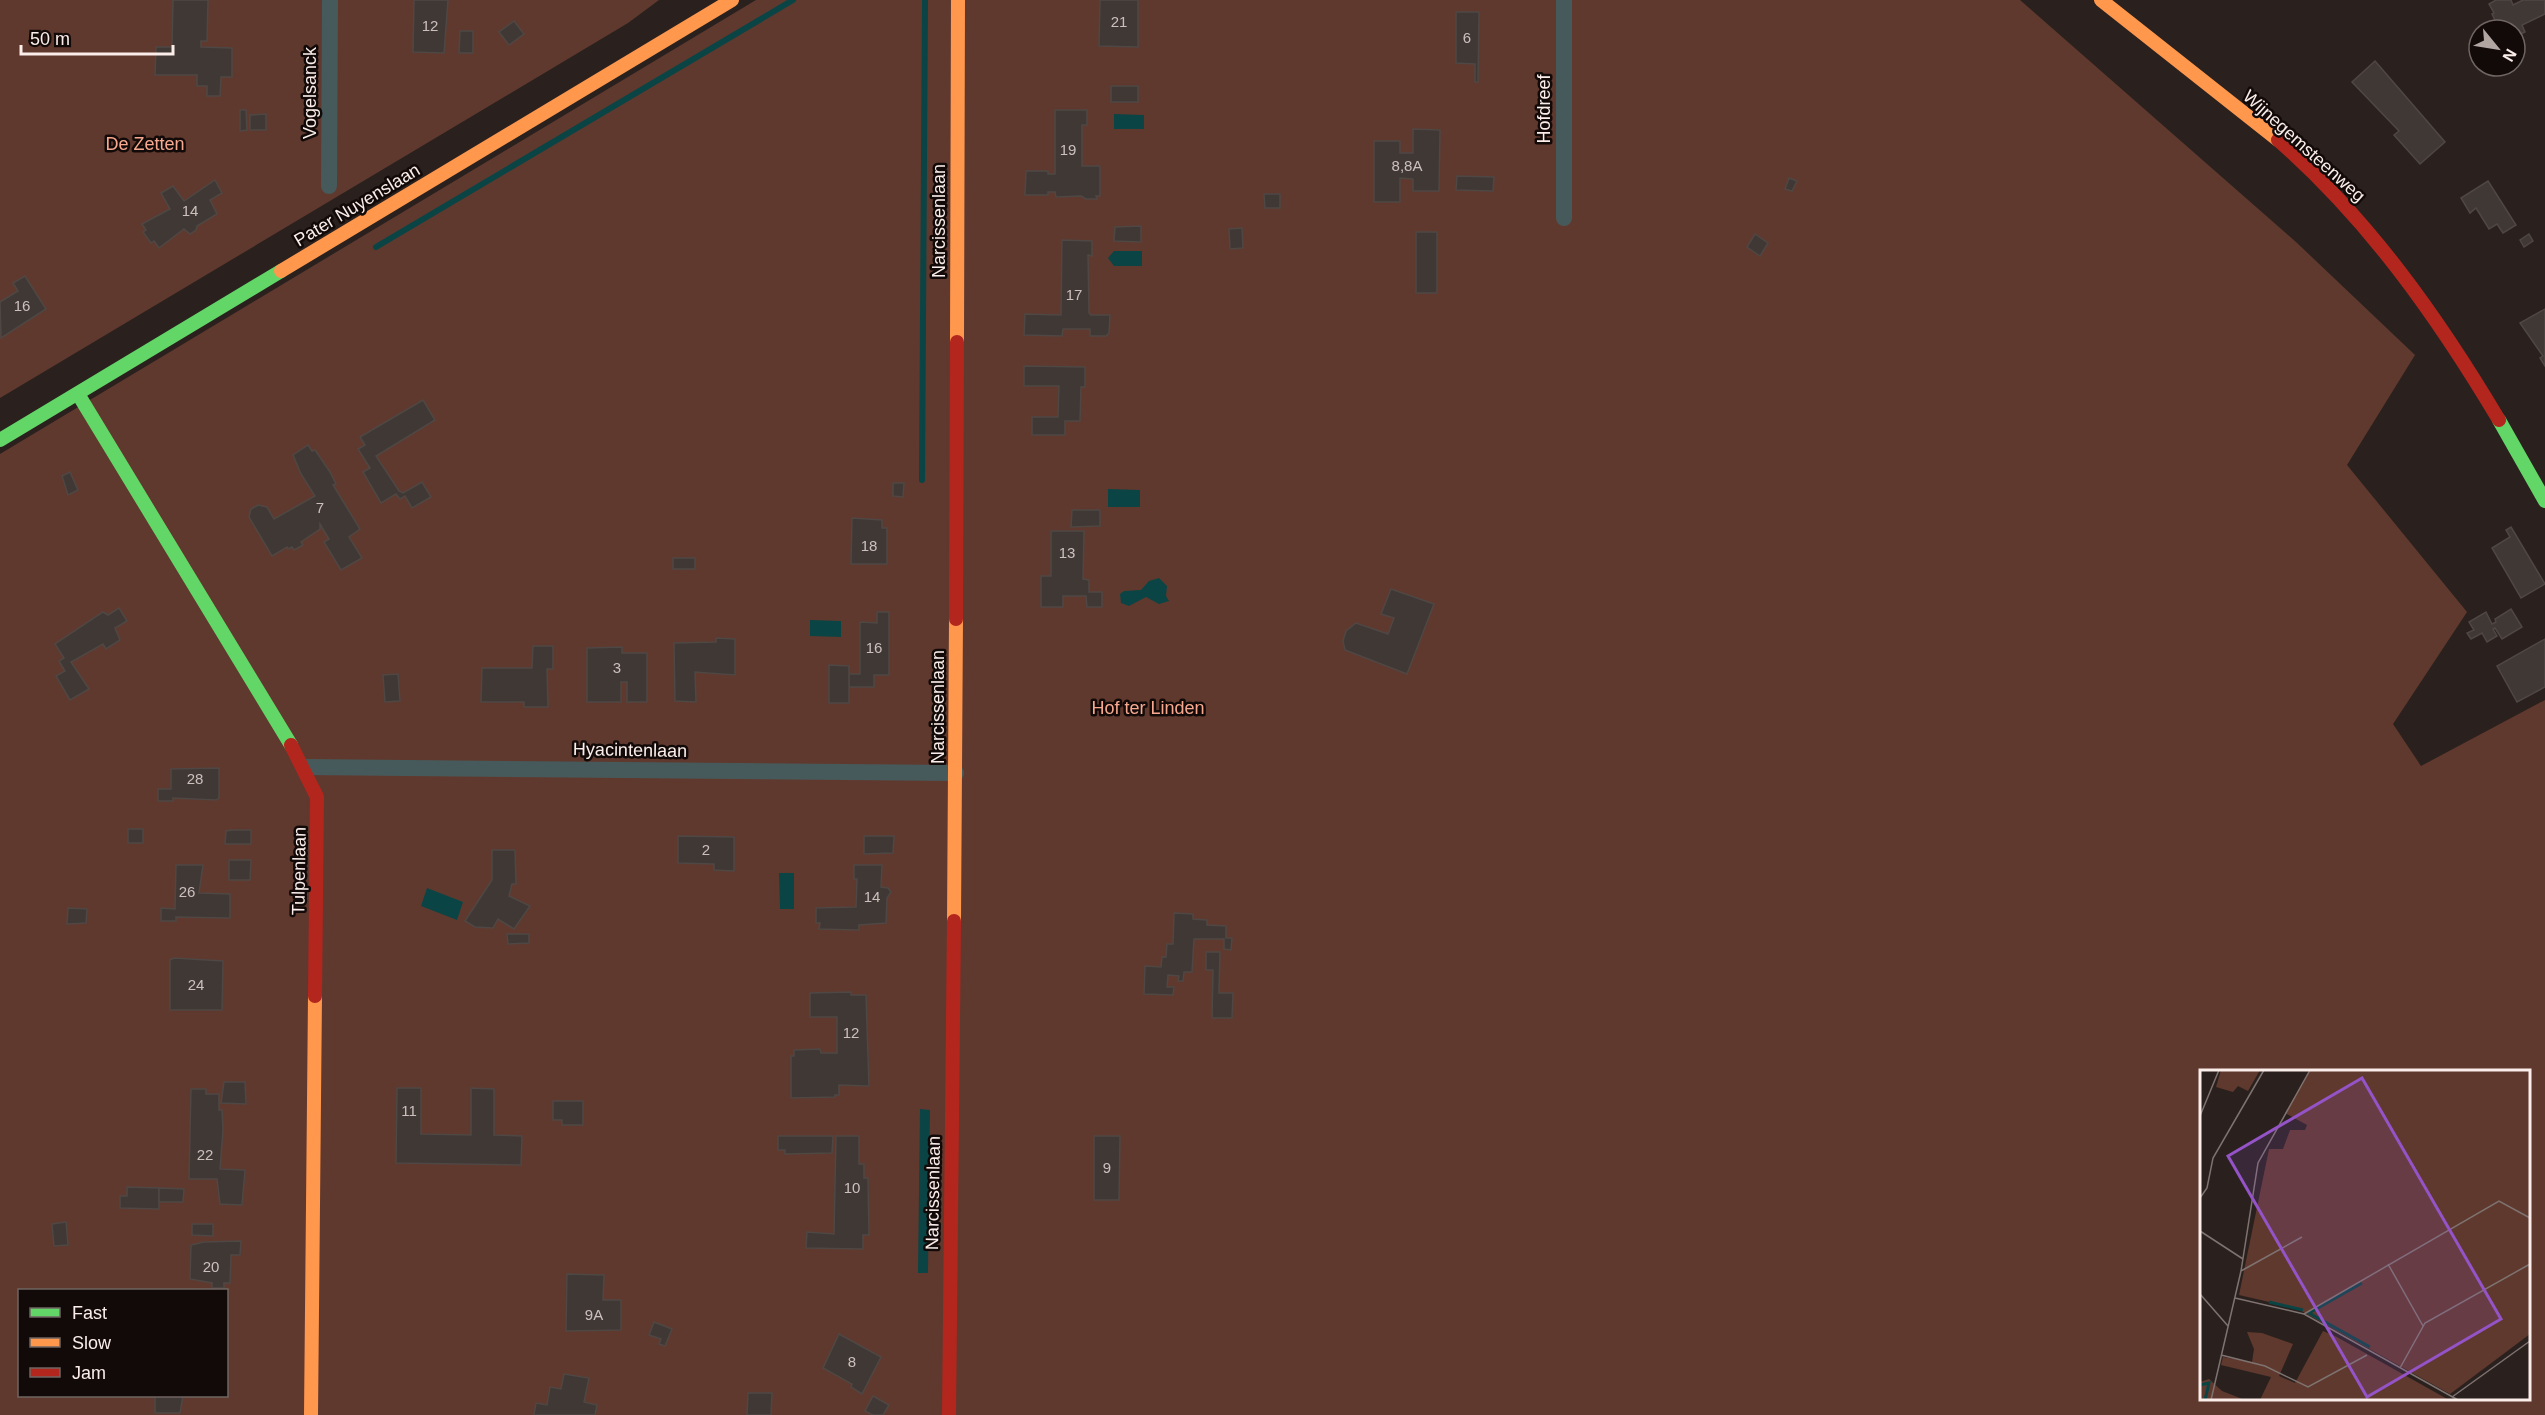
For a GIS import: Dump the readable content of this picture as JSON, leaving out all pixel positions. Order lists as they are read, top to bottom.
{
  "streets": {
    "street": [
      "Vogelsanck",
      "Hofdreef",
      "Wijnegemsteenweg",
      "Pater Nuyenslaan",
      "Narcissenlaan",
      "Hyacintenlaan",
      "Tulpenlaan"
    ]
  },
  "crossings": [
    ["Pater Nuyenslaan", "Tulpenlaan"],
    ["Narcissenlaan", "Hyacintenlaan"],
    ["Hyacintenlaan", "Tulpenlaan"]
  ],
  "parks": ["De Zetten", "Hof ter Linden"],
  "house_numbers": [
    "21",
    "12",
    "6",
    "19",
    "8,8A",
    "14",
    "17",
    "16",
    "7",
    "18",
    "13",
    "16",
    "3",
    "28",
    "2",
    "26",
    "14",
    "24",
    "12",
    "11",
    "22",
    "9",
    "10",
    "20",
    "9A",
    "8"
  ],
  "legend": ["Fast", "Slow", "Jam"],
  "scale_bar": "50 m",
  "north": "bottom right"
}
